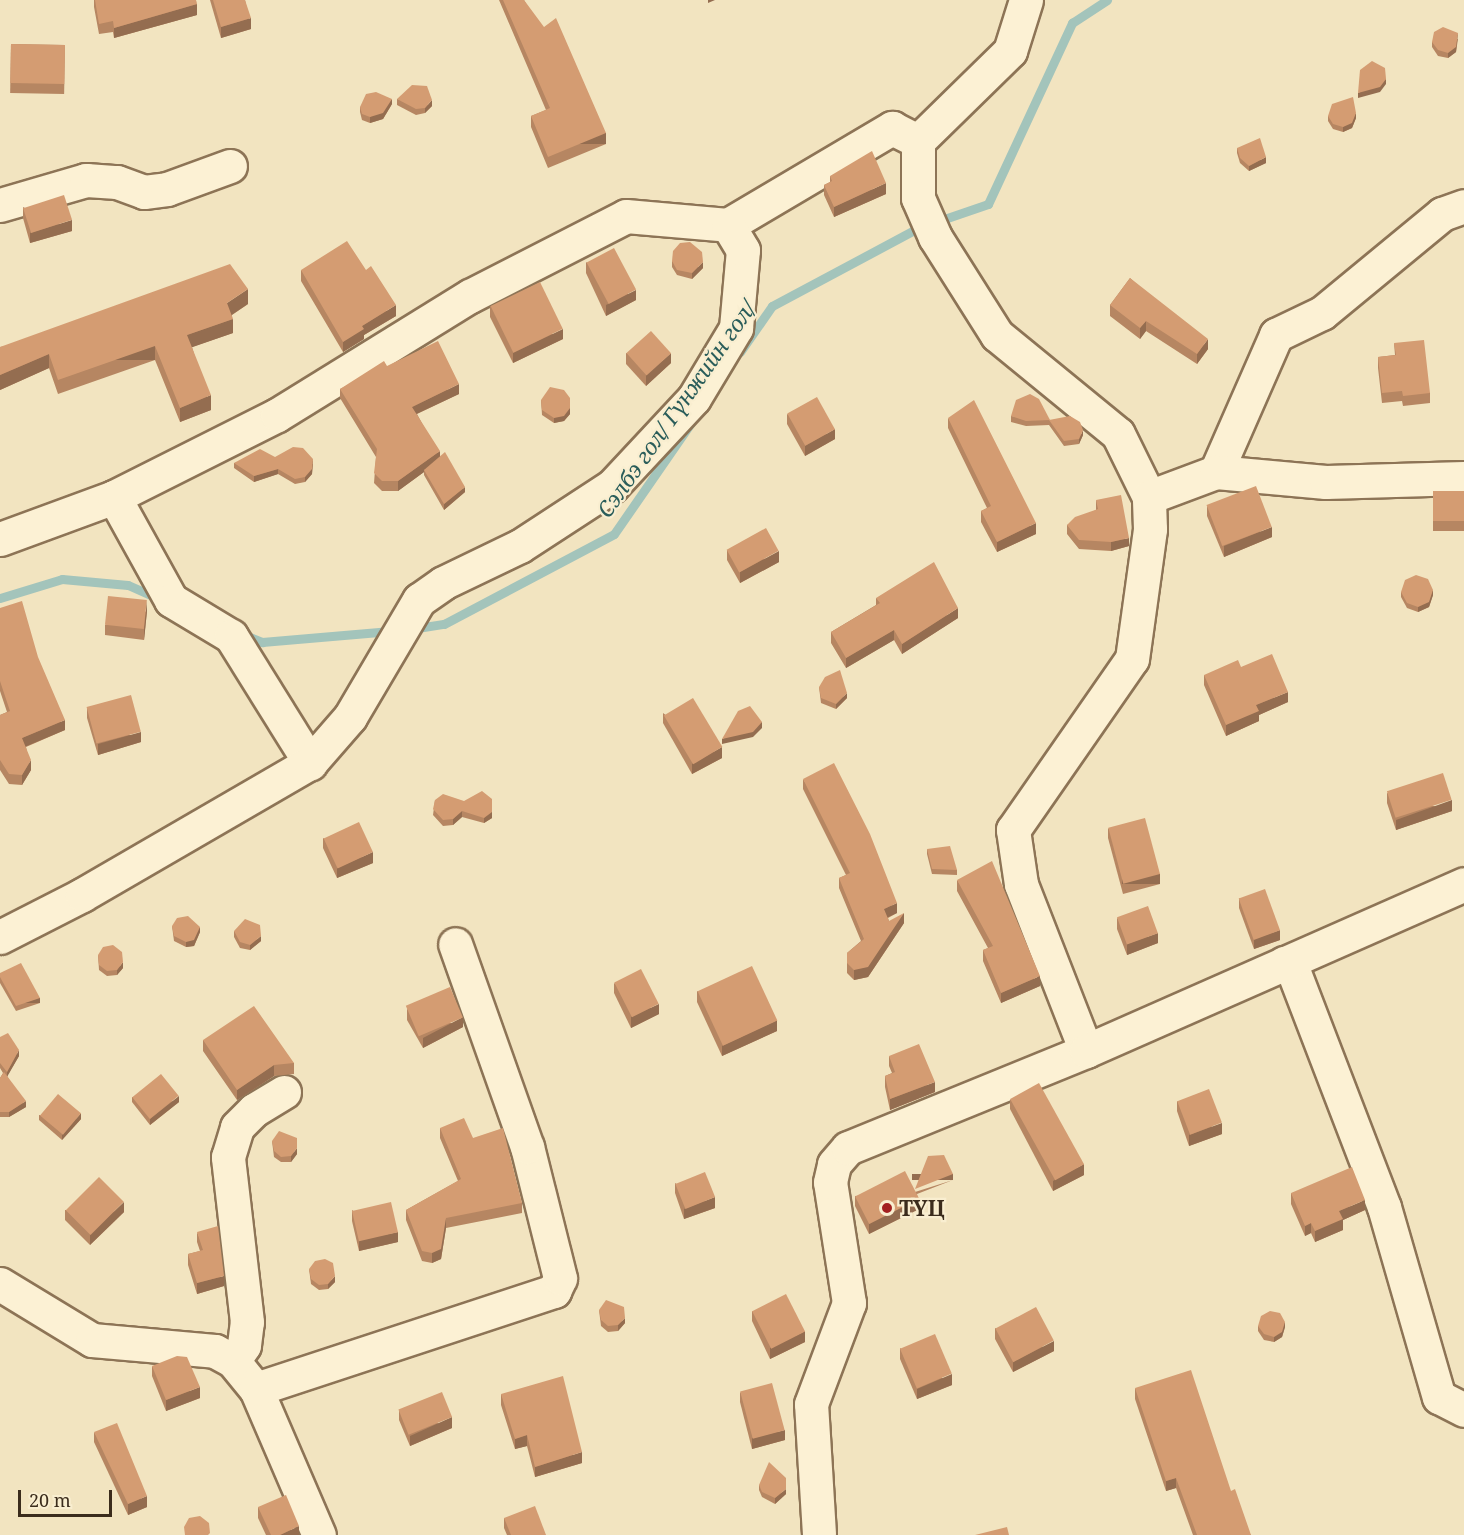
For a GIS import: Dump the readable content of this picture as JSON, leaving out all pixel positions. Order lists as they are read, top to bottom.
{
  "water": ["Сэлбэ гол/ Гүнжийн гол/"],
  "places": ["ТҮЦ"],
  "scale_bar": "20 m"
}
